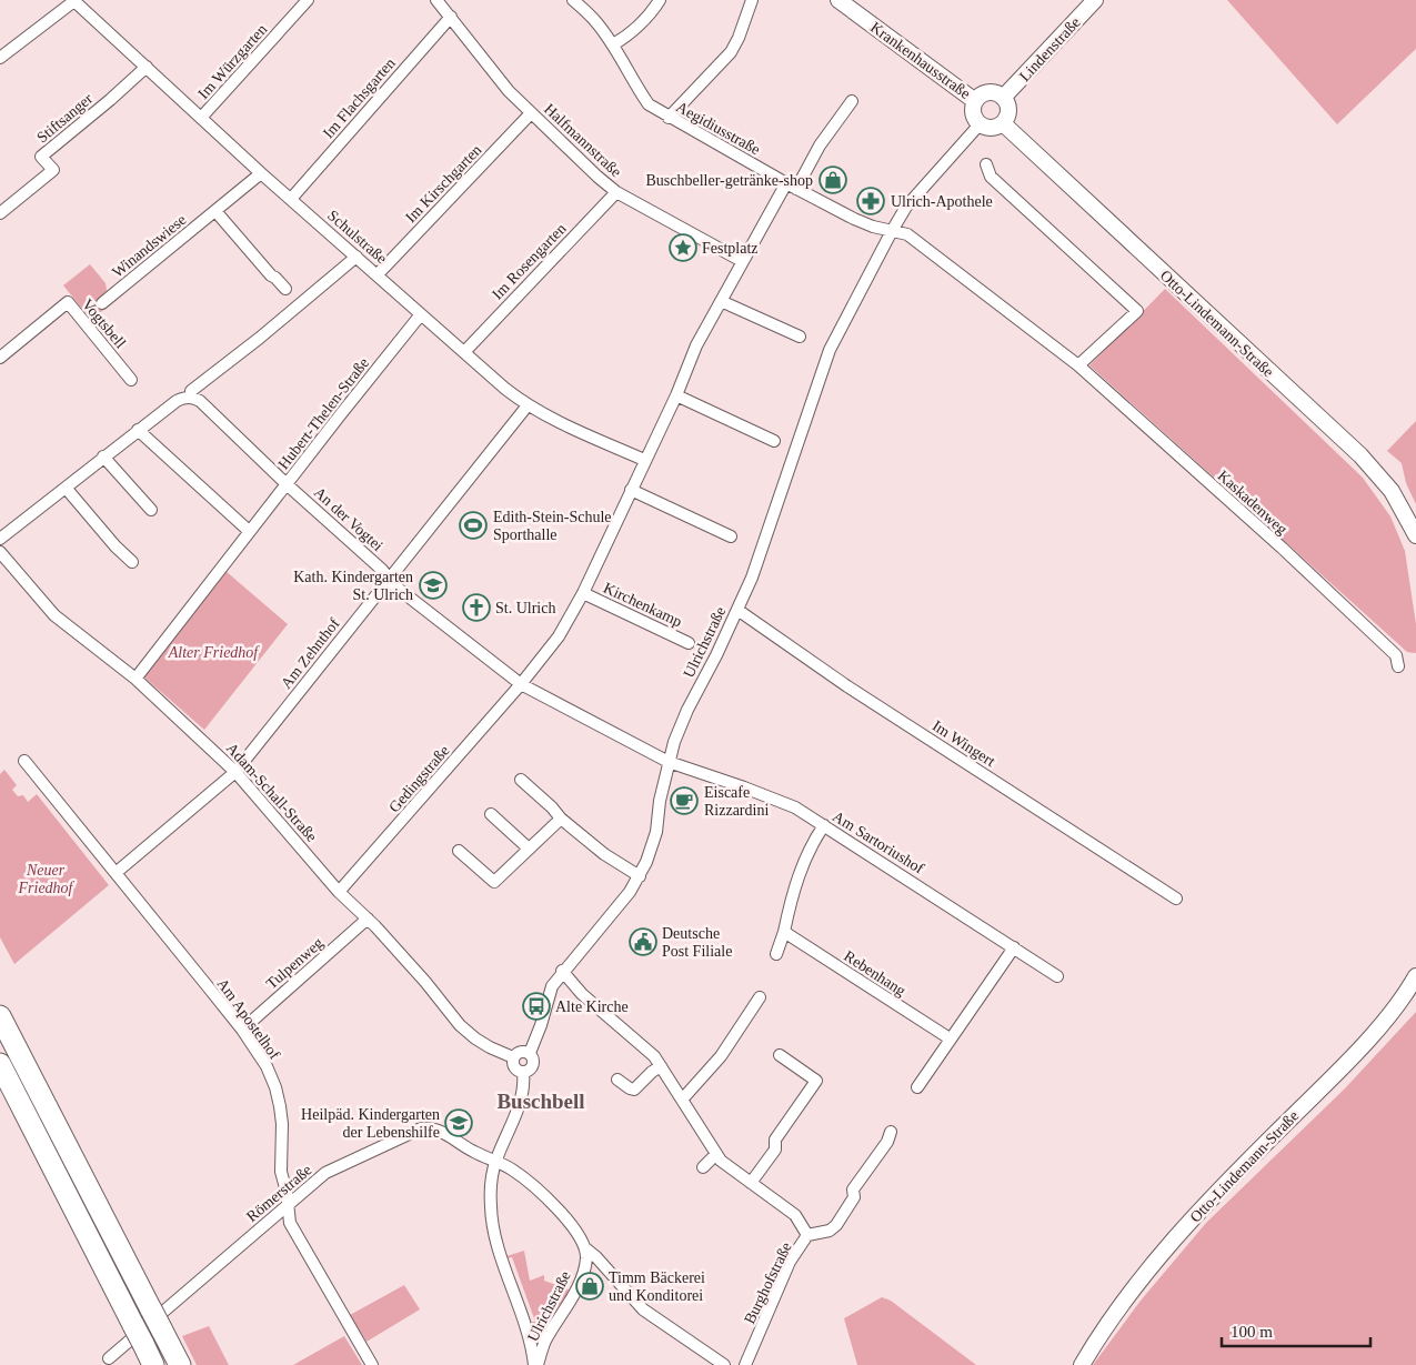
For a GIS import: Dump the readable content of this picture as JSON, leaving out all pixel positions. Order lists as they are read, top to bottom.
{
  "streets": {
    "street": [
      "Lindenstraße",
      "Krankenhausstraße",
      "Im Würzgarten",
      "Im Flachsgarten",
      "Stiftsanger",
      "Aegidiusstraße",
      "Halfmannstraße",
      "Im Kirschgarten",
      "Schulstraße",
      "Winandswiese",
      "Im Rosengarten",
      "Vogtsbell",
      "Otto-Lindemann-Straße",
      "Hubert-Thelen-Straße",
      "Kaskadenweg",
      "An der Vogtei",
      "Kirchenkamp",
      "Ulrichstraße",
      "Am Zehnthof",
      "Im Wingert",
      "Gedingstraße",
      "Adam-Schall-Straße",
      "Am Sartoriushof",
      "Tulpenweg",
      "Rebenhang",
      "Am Apostelhof",
      "Römerstraße",
      "Burghofstraße"
    ]
  },
  "crossings": [
    ["Lindenstraße", "Krankenhausstraße"],
    ["Lindenstraße", "Otto-Lindemann-Straße"],
    ["Krankenhausstraße", "Otto-Lindemann-Straße"],
    ["Im Würzgarten", "Schulstraße"],
    ["Im Flachsgarten", "Halfmannstraße"],
    ["Im Flachsgarten", "Schulstraße"],
    ["Stiftsanger", "Schulstraße"],
    ["Aegidiusstraße", "Kaskadenweg"],
    ["Aegidiusstraße", "Kirchenkamp"],
    ["Aegidiusstraße", "Ulrichstraße"],
    ["Halfmannstraße", "Im Kirschgarten"],
    ["Halfmannstraße", "Im Rosengarten"],
    ["Halfmannstraße", "Kirchenkamp"],
    ["Im Kirschgarten", "Schulstraße"],
    ["Schulstraße", "Winandswiese"],
    ["Schulstraße", "Im Rosengarten"],
    ["Schulstraße", "Hubert-Thelen-Straße"],
    ["Schulstraße", "Kirchenkamp"],
    ["Schulstraße", "Am Zehnthof"],
    ["Hubert-Thelen-Straße", "An der Vogtei"],
    ["Hubert-Thelen-Straße", "Adam-Schall-Straße"],
    ["Kaskadenweg", "Ulrichstraße"],
    ["An der Vogtei", "Kirchenkamp"],
    ["An der Vogtei", "Ulrichstraße"],
    ["An der Vogtei", "Am Zehnthof"],
    ["An der Vogtei", "Gedingstraße"],
    ["An der Vogtei", "Am Sartoriushof"],
    ["Kirchenkamp", "Gedingstraße"],
    ["Ulrichstraße", "Im Wingert"],
    ["Ulrichstraße", "Adam-Schall-Straße"],
    ["Ulrichstraße", "Am Sartoriushof"],
    ["Ulrichstraße", "Burghofstraße"],
    ["Am Zehnthof", "Adam-Schall-Straße"],
    ["Am Zehnthof", "Am Apostelhof"],
    ["Gedingstraße", "Adam-Schall-Straße"],
    ["Adam-Schall-Straße", "Tulpenweg"],
    ["Tulpenweg", "Am Apostelhof"],
    ["Am Apostelhof", "Römerstraße"]
  ],
  "districts": ["Buschbell"],
  "parks": ["Alter Friedhof", "Neuer Friedhof"],
  "places": {
    "shop": ["Buschbeller-getränke-shop", "Timm Bäckerei und Konditorei"],
    "pharmacy": ["Ulrich-Apothele"],
    "place": ["Festplatz"],
    "sports": ["Edith-Stein-Schule Sporthalle"],
    "school or university": ["Kath. Kindergarten St. Ulrich", "Heilpäd. Kindergarten der Lebenshilfe"],
    "church": ["St. Ulrich"],
    "cafe": ["Eiscafe Rizzardini"],
    "public building": ["Deutsche Post Filiale"],
    "bus stop": ["Alte Kirche"]
  },
  "scale_bar": "100 m"
}
